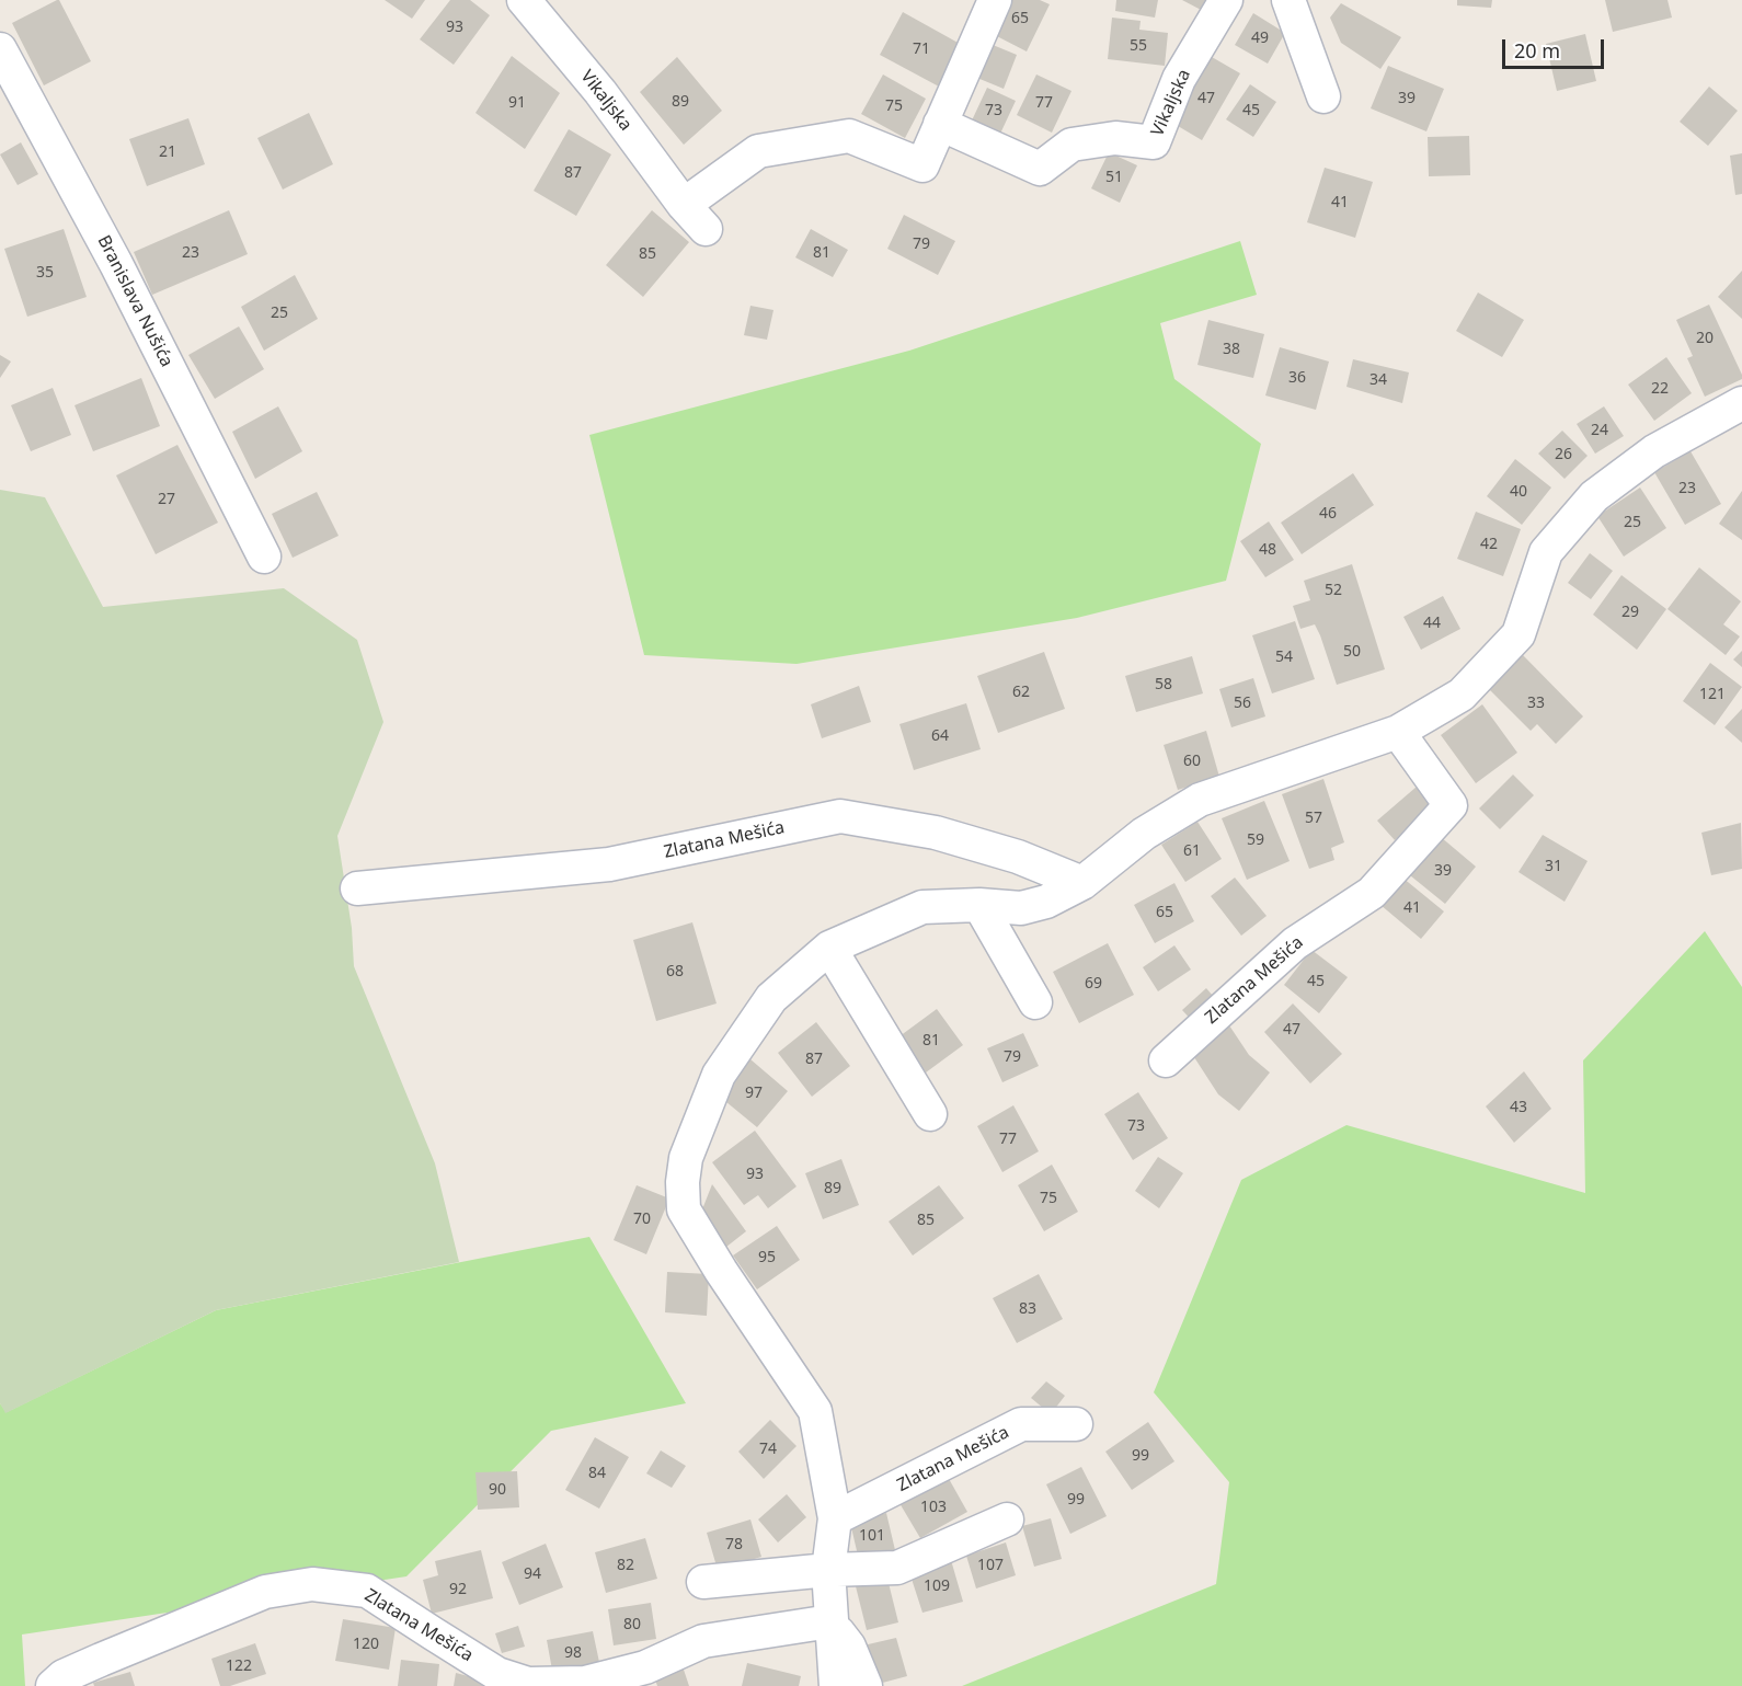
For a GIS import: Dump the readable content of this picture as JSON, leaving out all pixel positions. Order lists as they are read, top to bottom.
{
  "streets": {
    "street": ["Vikaljska", "Branislava Nušića", "Zlatana Mešića"]
  },
  "house_numbers": [
    "65",
    "93",
    "49",
    "55",
    "71",
    "47",
    "39",
    "89",
    "91",
    "77",
    "75",
    "73",
    "45",
    "21",
    "87",
    "51",
    "41",
    "79",
    "23",
    "81",
    "85",
    "35",
    "25",
    "20",
    "38",
    "36",
    "34",
    "22",
    "24",
    "26",
    "23",
    "40",
    "27",
    "46",
    "25",
    "42",
    "48",
    "52",
    "29",
    "44",
    "50",
    "54",
    "58",
    "62",
    "121",
    "56",
    "33",
    "64",
    "60",
    "57",
    "59",
    "61",
    "31",
    "39",
    "41",
    "65",
    "68",
    "45",
    "69",
    "47",
    "81",
    "79",
    "87",
    "97",
    "43",
    "73",
    "77",
    "93",
    "89",
    "75",
    "70",
    "85",
    "95",
    "83",
    "74",
    "99",
    "84",
    "90",
    "99",
    "103",
    "101",
    "78",
    "82",
    "107",
    "94",
    "109",
    "92",
    "80",
    "120",
    "98",
    "122"
  ],
  "scale_bar": "20 m"
}
